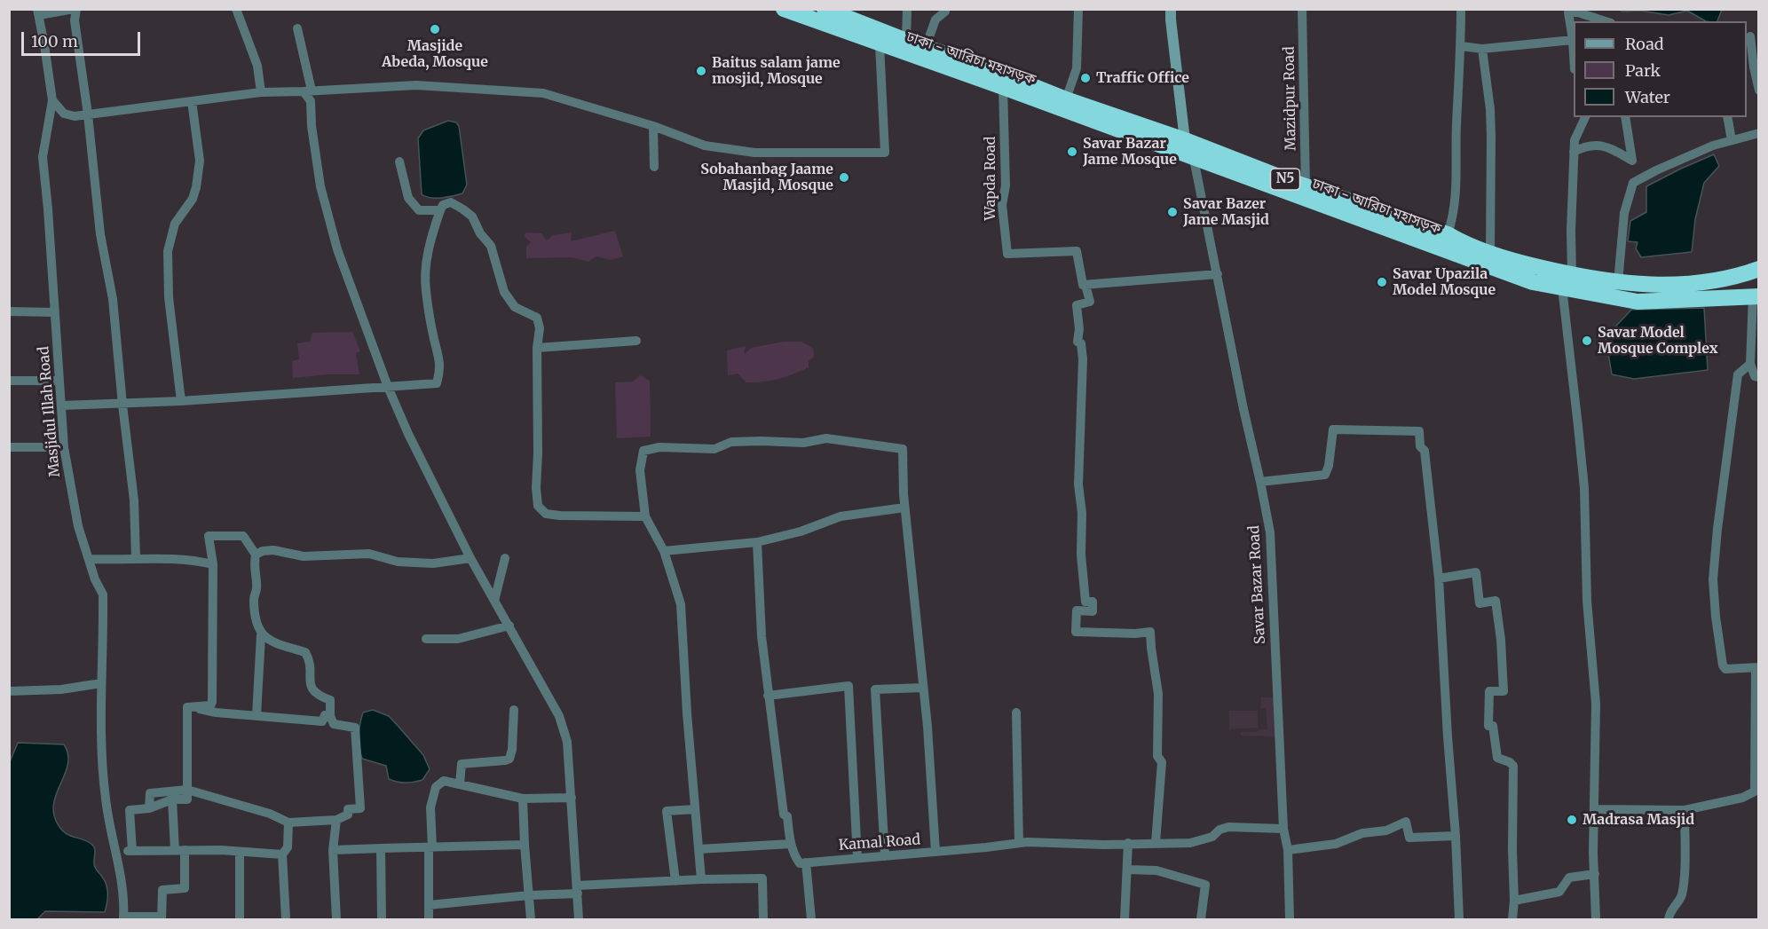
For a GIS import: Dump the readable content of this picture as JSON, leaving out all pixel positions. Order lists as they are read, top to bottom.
{
  "streets": {
    "highway": ["ঢাকা - আরিচা মহাসড়ক", "N5"],
    "street": [
      "Mazidpur Road",
      "Wapda Road",
      "Masjidul Illah Road",
      "Savar Bazar Road",
      "Kamal Road"
    ]
  },
  "crossings": [
    ["ঢাকা - আরিচা মহাসড়ক", "Mazidpur Road"],
    ["ঢাকা - আরিচা মহাসড়ক", "Wapda Road"],
    ["ঢাকা - আরিচা মহাসড়ক", "Savar Bazar Road"],
    ["Savar Bazar Road", "Kamal Road"]
  ],
  "places": [
    "Masjide Abeda, Mosque",
    "Baitus salam jame mosjid, Mosque",
    "Traffic Office",
    "Savar Bazar Jame Mosque",
    "Sobahanbag Jaame Masjid, Mosque",
    "Savar Bazer Jame Masjid",
    "Savar Upazila Model Mosque",
    "Savar Model Mosque Complex",
    "Madrasa Masjid"
  ],
  "legend": ["Road", "Park", "Water"],
  "scale_bar": "100 m"
}
